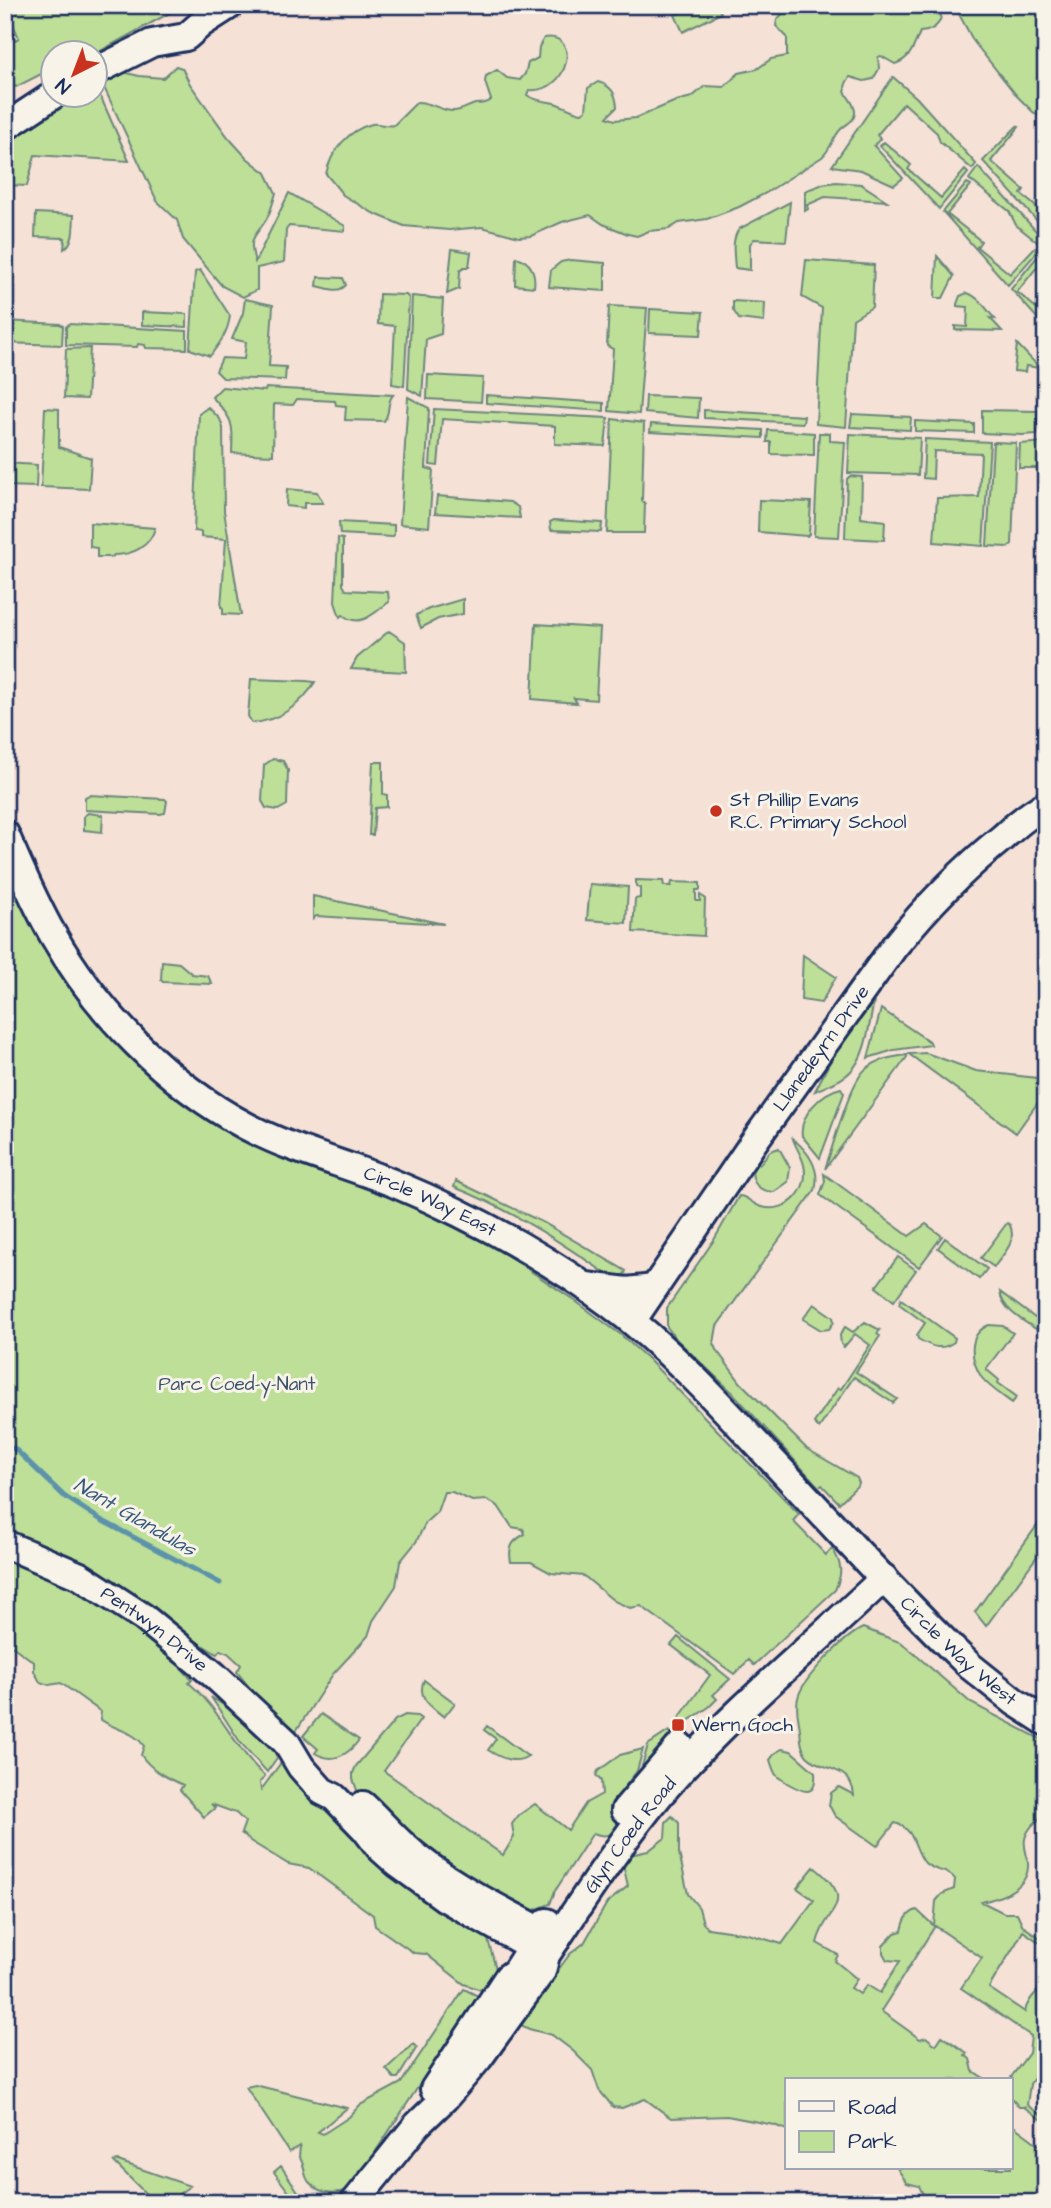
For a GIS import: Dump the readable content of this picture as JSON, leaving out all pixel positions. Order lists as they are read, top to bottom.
{
  "streets": {
    "street": [
      "Llanedeyrn Drive",
      "Circle Way East",
      "Pentwyn Drive",
      "Circle Way West",
      "Glyn Coed Road"
    ]
  },
  "crossings": [
    ["Llanedeyrn Drive", "Circle Way East"],
    ["Circle Way East", "Circle Way West"],
    ["Circle Way East", "Glyn Coed Road"],
    ["Pentwyn Drive", "Glyn Coed Road"],
    ["Circle Way West", "Glyn Coed Road"]
  ],
  "water": ["Nant Glandulas"],
  "parks": ["Parc Coed-y-Nant"],
  "places": {
    "other": ["St Phillip Evans R.C. Primary School"],
    "transit": ["Wern Goch"]
  },
  "legend": ["Road", "Park"],
  "north": "bottom left"
}
